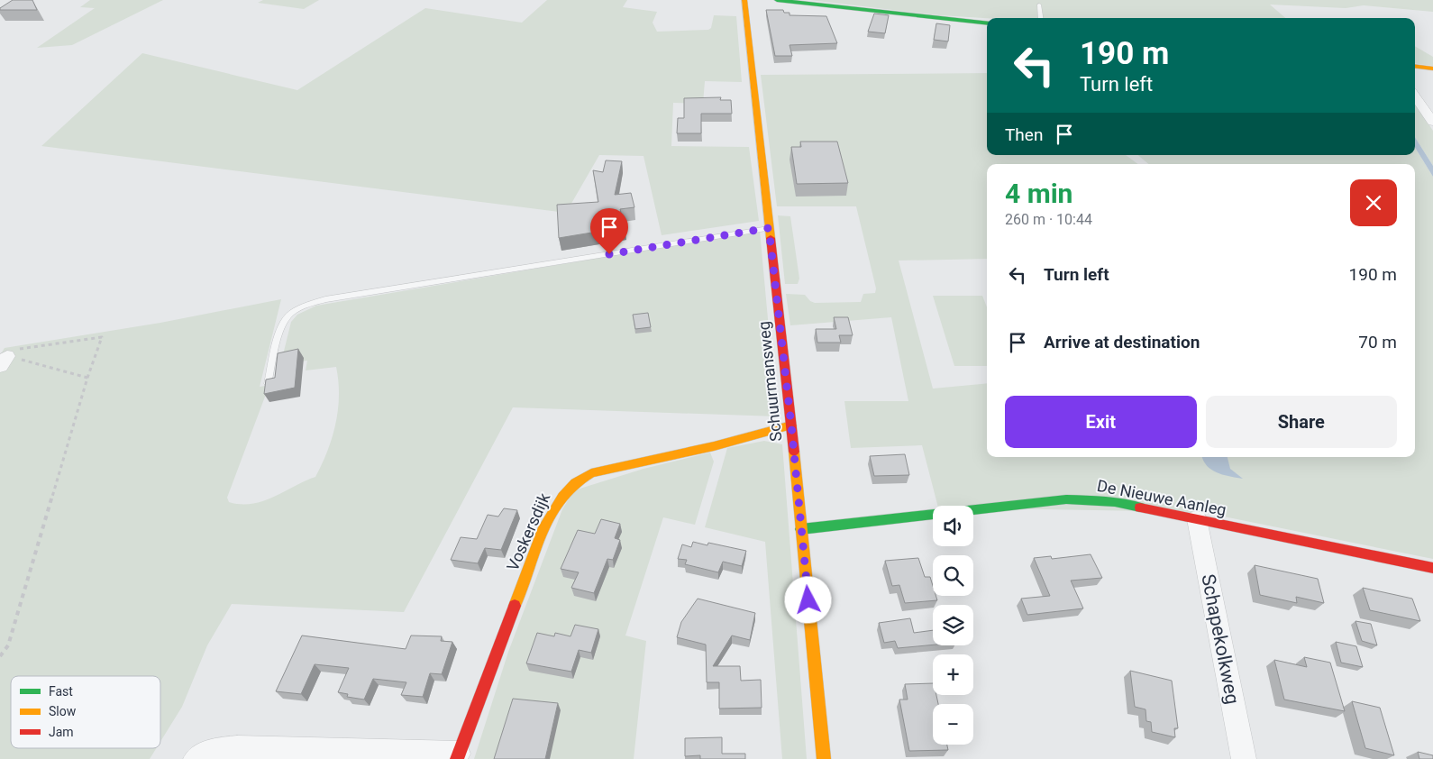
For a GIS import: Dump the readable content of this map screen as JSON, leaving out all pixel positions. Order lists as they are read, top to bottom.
{
  "streets": {
    "street": [
      "Schuurmansweg",
      "De Nieuwe Aanleg",
      "Voskersdijk",
      "Schapekolkweg"
    ]
  },
  "crossings": [
    ["Schuurmansweg", "De Nieuwe Aanleg"],
    ["Schuurmansweg", "Voskersdijk"],
    ["De Nieuwe Aanleg", "Schapekolkweg"]
  ],
  "legend": ["Fast", "Slow", "Jam"],
  "page": {
    "turn": ["190 m", "Turn left"],
    "then": "Then",
    "heading": ["4 min", "260 m · 10:44"],
    "list": [
      {
        "name": "Turn left",
        "value": "190 m"
      },
      {
        "name": "Arrive at destination",
        "value": "70 m"
      }
    ],
    "buttons": ["Exit", "Share"],
    "map_buttons": ["+", "−"]
  }
}
